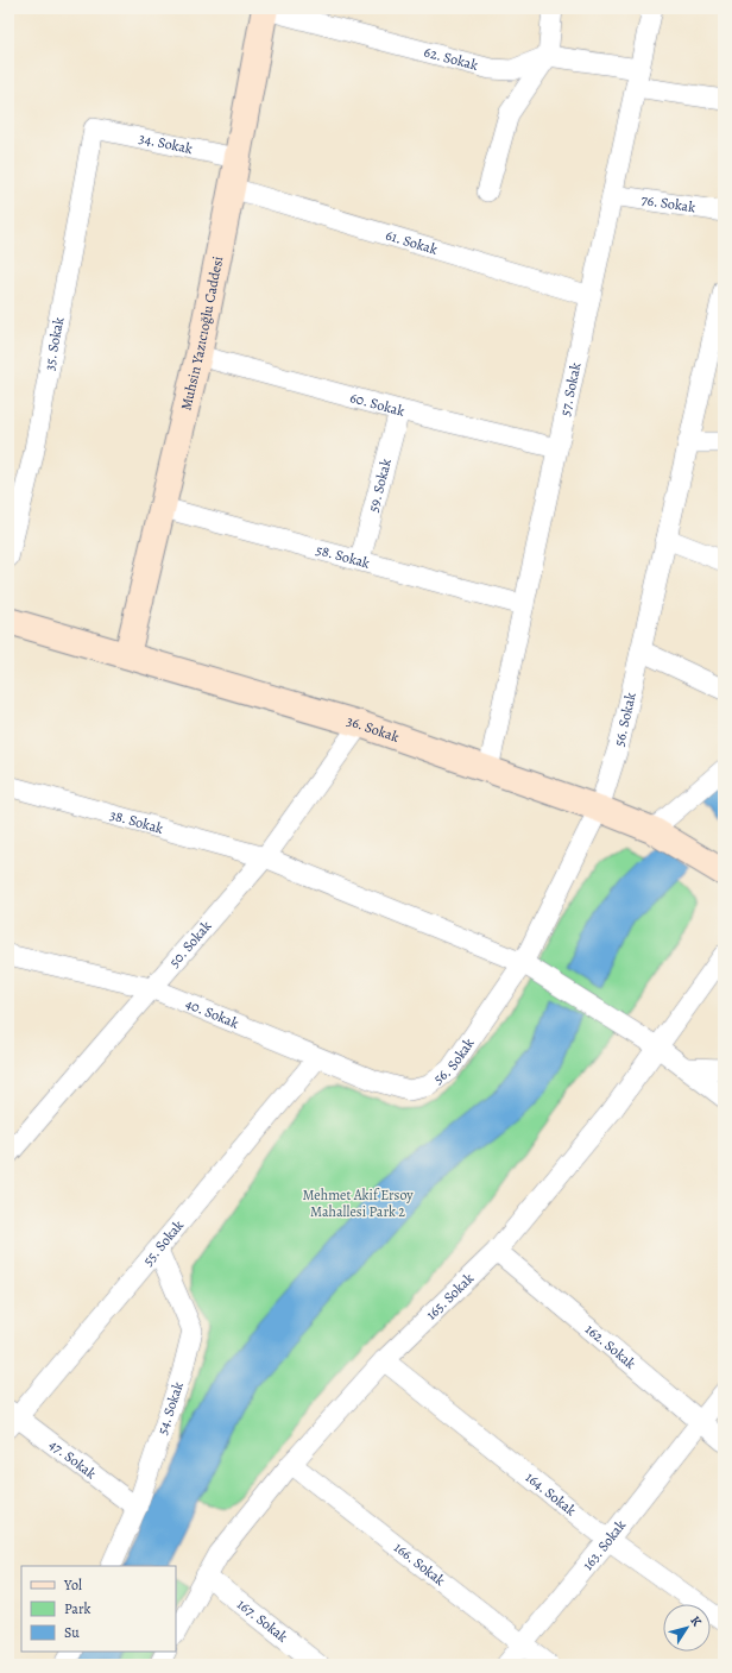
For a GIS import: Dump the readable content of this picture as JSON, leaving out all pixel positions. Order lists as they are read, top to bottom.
{
  "streets": {
    "main road": ["Muhsin Yazıcıoğlu Caddesi", "36. Sokak"],
    "street": [
      "62. Sokak",
      "34. Sokak",
      "76. Sokak",
      "61. Sokak",
      "35. Sokak",
      "57. Sokak",
      "60. Sokak",
      "59. Sokak",
      "58. Sokak",
      "56. Sokak",
      "38. Sokak",
      "50. Sokak",
      "40. Sokak",
      "55. Sokak",
      "165. Sokak",
      "162. Sokak",
      "54. Sokak",
      "47. Sokak",
      "164. Sokak",
      "163. Sokak",
      "166. Sokak",
      "167. Sokak"
    ]
  },
  "crossings": [
    ["62. Sokak", "Muhsin Yazıcıoğlu Caddesi"],
    ["62. Sokak", "57. Sokak"],
    ["34. Sokak", "Muhsin Yazıcıoğlu Caddesi"],
    ["34. Sokak", "35. Sokak"],
    ["76. Sokak", "57. Sokak"],
    ["61. Sokak", "Muhsin Yazıcıoğlu Caddesi"],
    ["61. Sokak", "57. Sokak"],
    ["Muhsin Yazıcıoğlu Caddesi", "60. Sokak"],
    ["Muhsin Yazıcıoğlu Caddesi", "58. Sokak"],
    ["Muhsin Yazıcıoğlu Caddesi", "36. Sokak"],
    ["57. Sokak", "60. Sokak"],
    ["57. Sokak", "58. Sokak"],
    ["57. Sokak", "36. Sokak"],
    ["60. Sokak", "59. Sokak"],
    ["59. Sokak", "58. Sokak"],
    ["56. Sokak", "36. Sokak"],
    ["56. Sokak", "38. Sokak"],
    ["56. Sokak", "40. Sokak"],
    ["36. Sokak", "50. Sokak"],
    ["38. Sokak", "50. Sokak"],
    ["38. Sokak", "165. Sokak"],
    ["50. Sokak", "40. Sokak"],
    ["40. Sokak", "55. Sokak"],
    ["55. Sokak", "54. Sokak"],
    ["55. Sokak", "47. Sokak"],
    ["165. Sokak", "162. Sokak"],
    ["165. Sokak", "164. Sokak"],
    ["165. Sokak", "166. Sokak"],
    ["165. Sokak", "167. Sokak"],
    ["162. Sokak", "163. Sokak"],
    ["54. Sokak", "47. Sokak"],
    ["164. Sokak", "163. Sokak"],
    ["163. Sokak", "166. Sokak"]
  ],
  "parks": ["Mehmet Akif Ersoy Mahallesi Park 2"],
  "legend": ["Yol", "Park", "Su"],
  "north": "top right"
}
